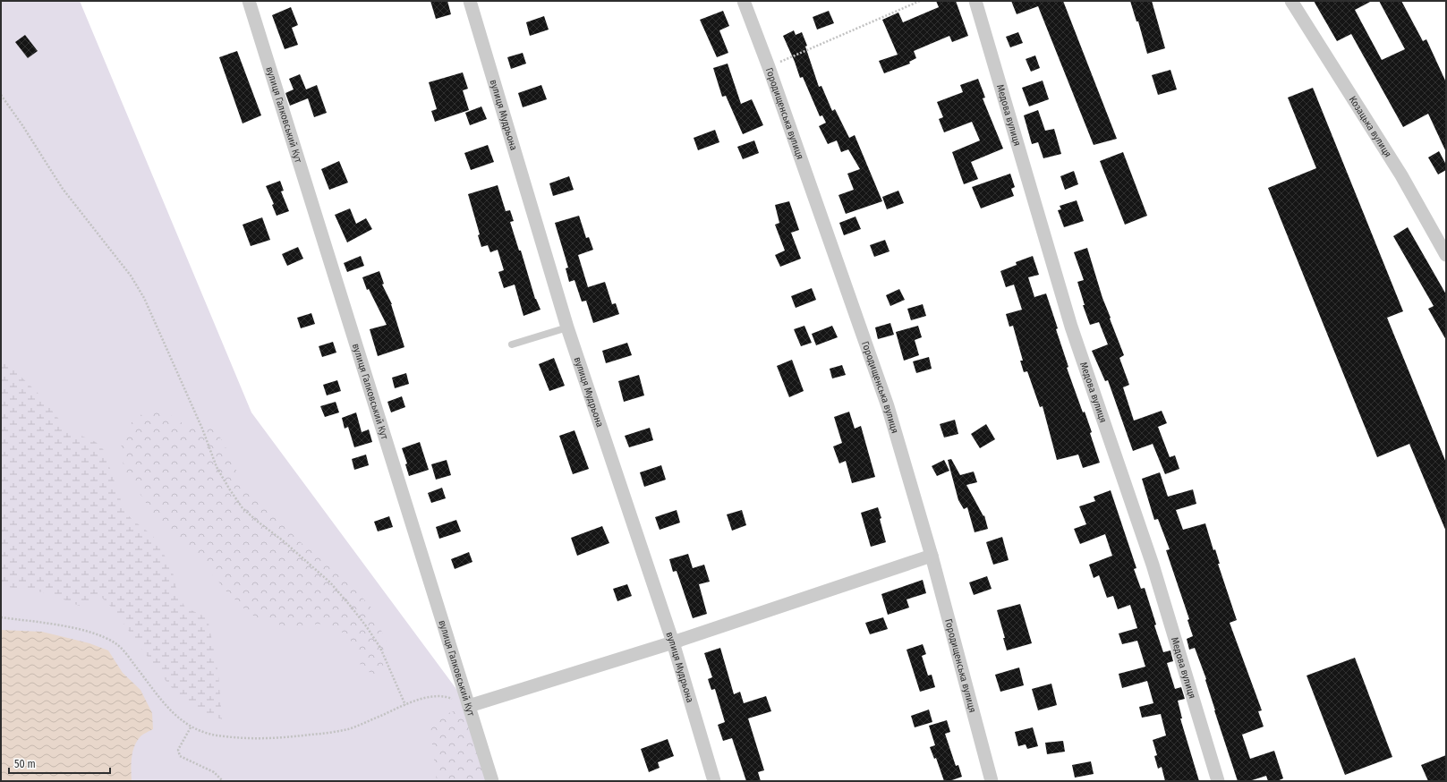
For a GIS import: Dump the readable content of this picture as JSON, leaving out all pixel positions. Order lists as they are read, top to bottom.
{
  "streets": {
    "street": [
      "Городищенська вулиця",
      "вулиця Галковський Кут",
      "вулиця Мудрьона",
      "Медова вулиця",
      "Козацька вулиця"
    ]
  },
  "scale_bar": "50 m"
}
